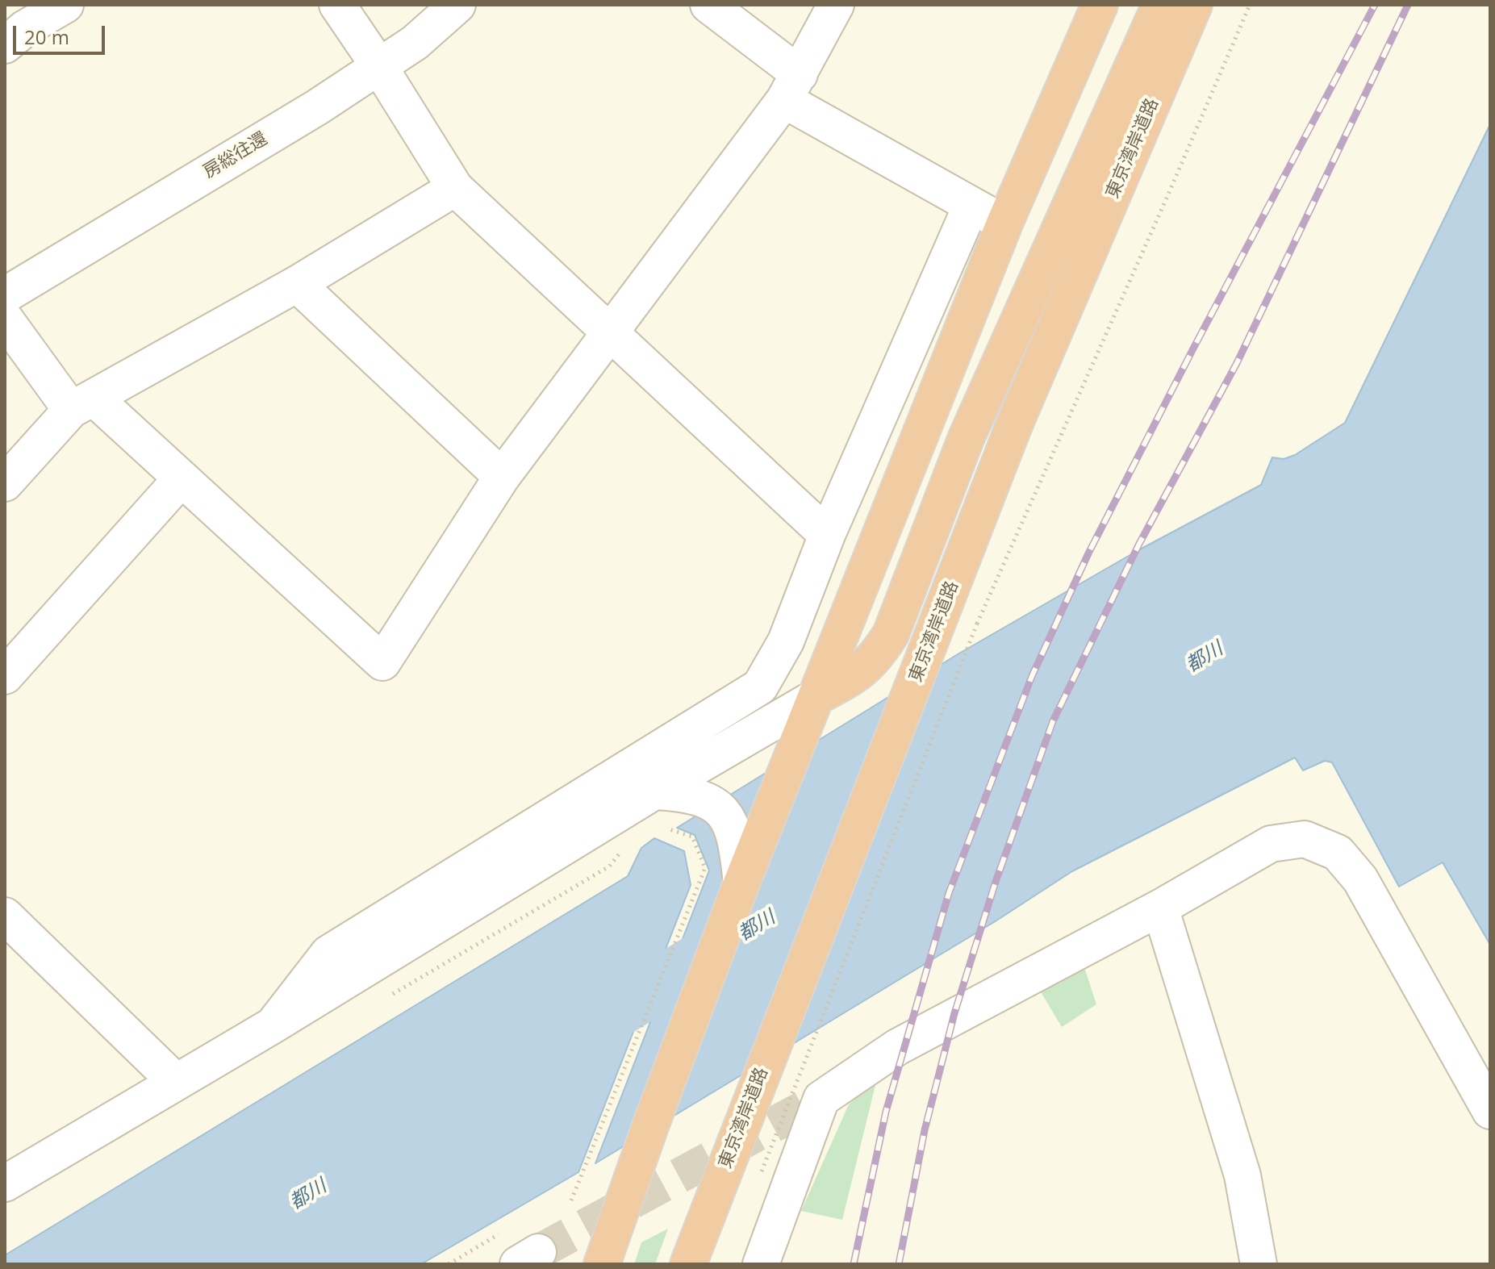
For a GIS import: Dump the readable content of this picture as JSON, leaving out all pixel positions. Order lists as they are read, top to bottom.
{
  "streets": {
    "highway": ["東京湾岸道路"],
    "street": ["房総往還"]
  },
  "water": ["都川"],
  "scale_bar": "20 m"
}
